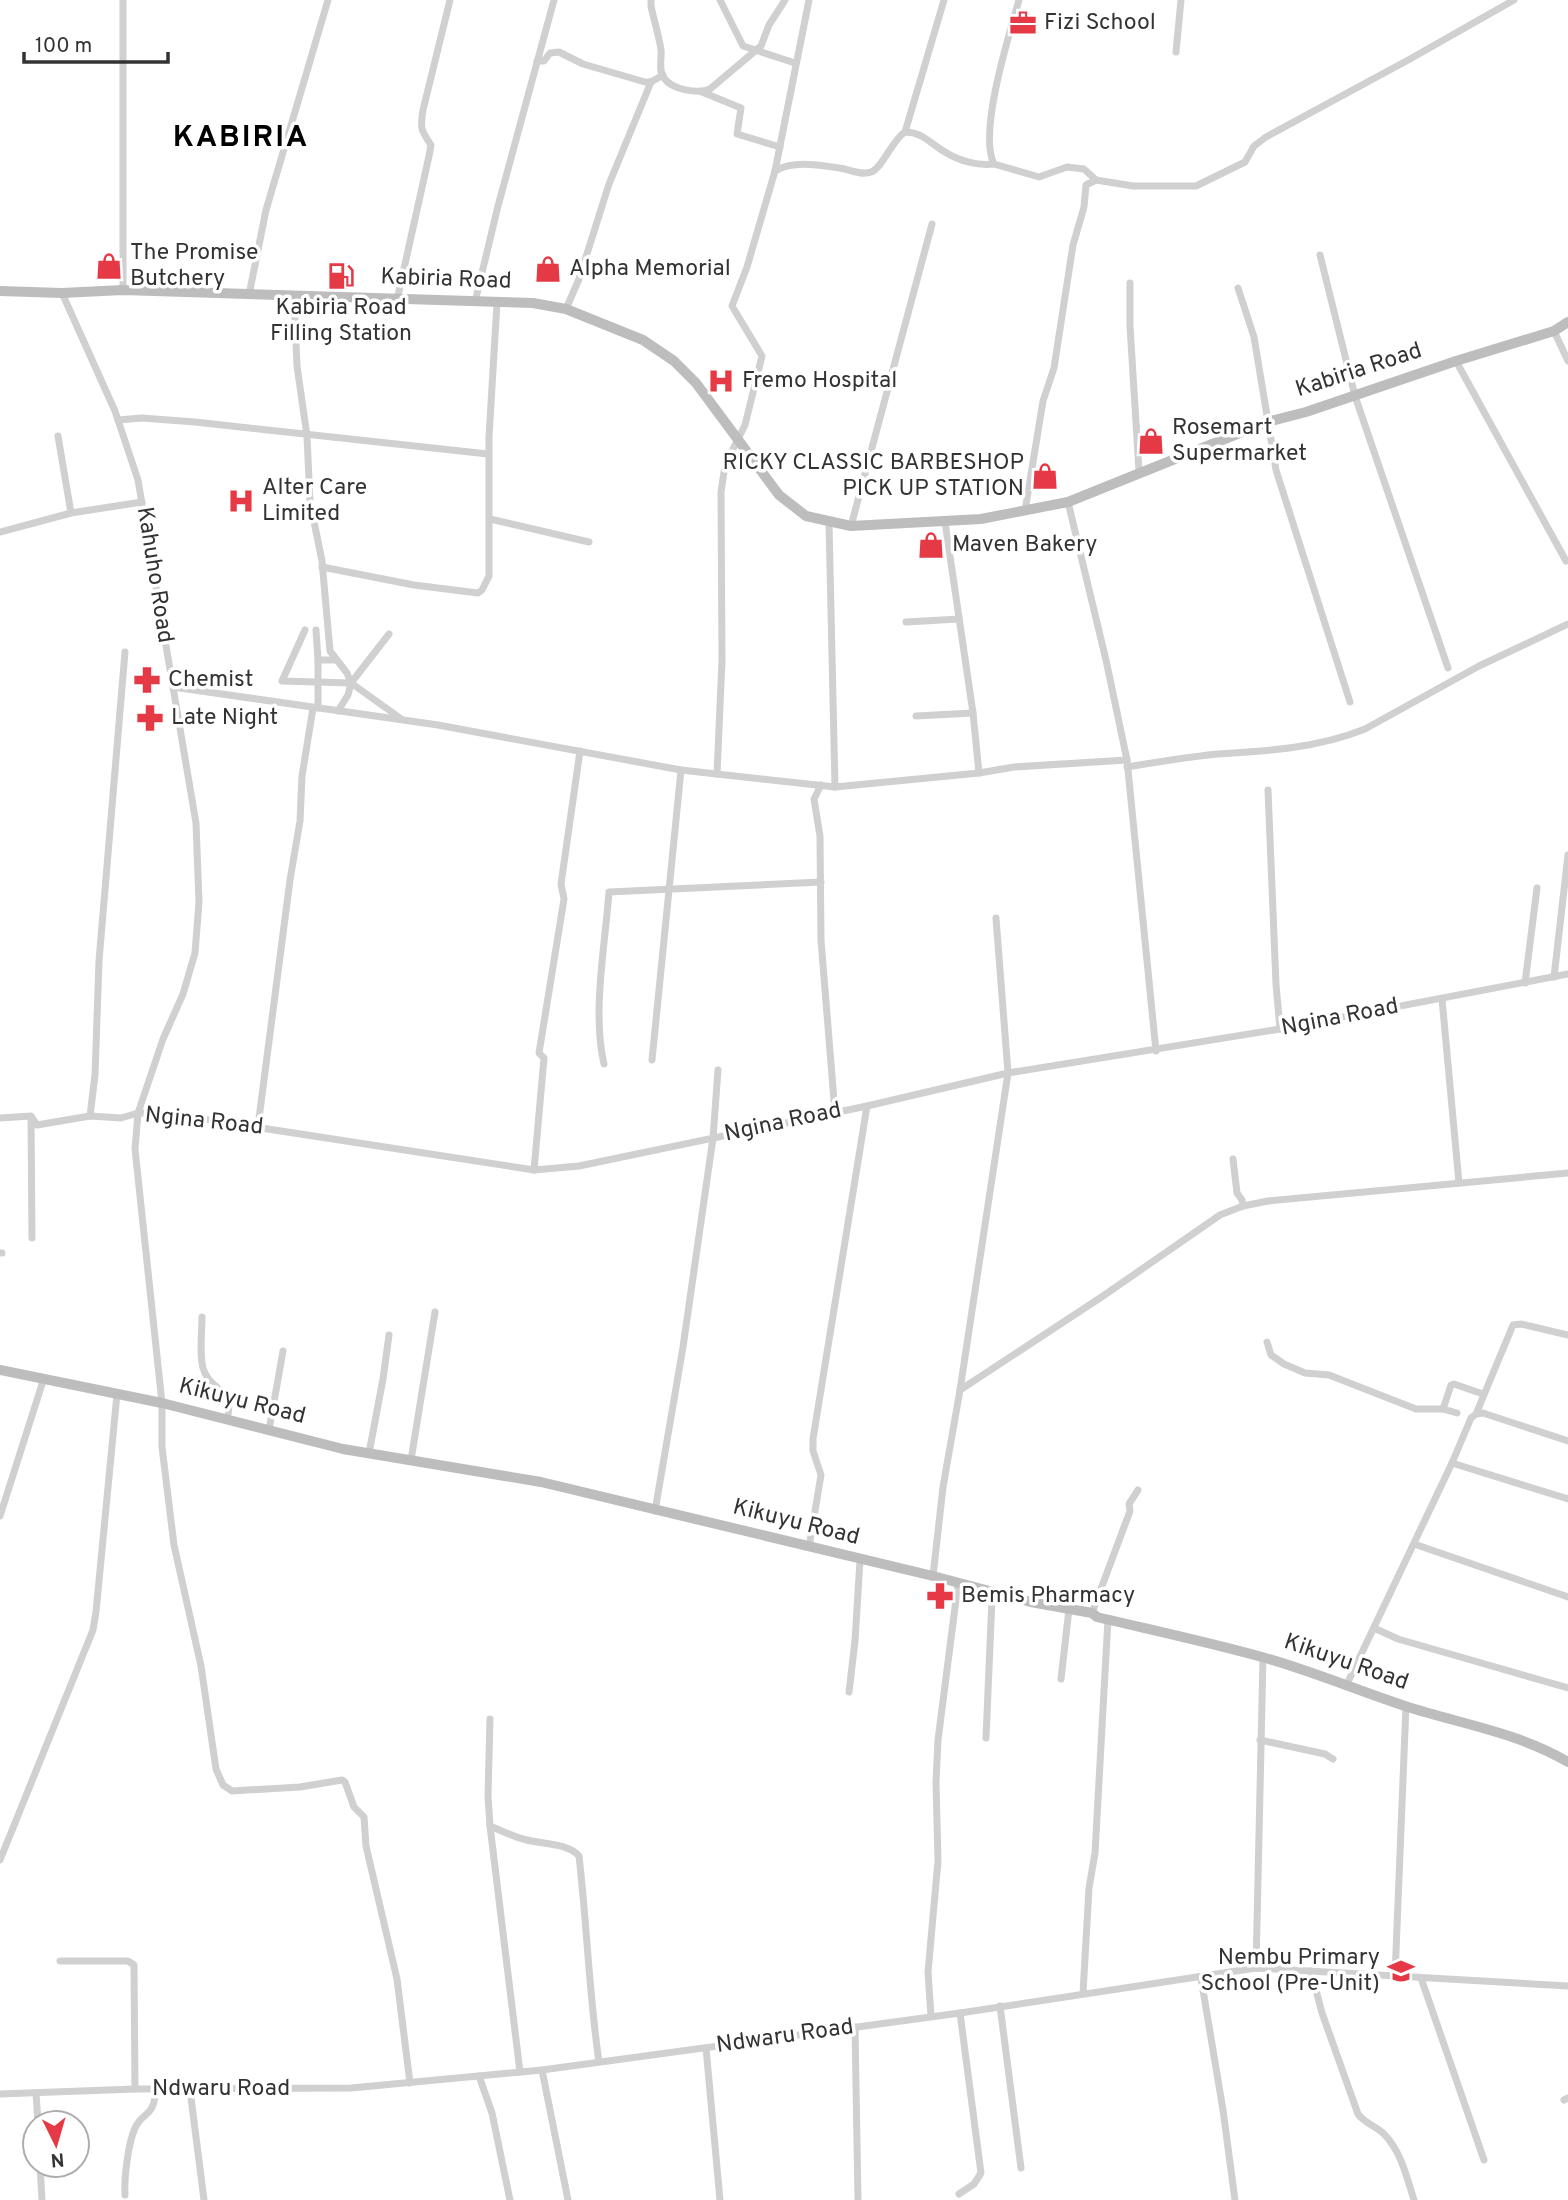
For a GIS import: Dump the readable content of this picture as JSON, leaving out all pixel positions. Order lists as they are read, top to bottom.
{
  "streets": {
    "main road": ["Kabiria Road", "Kikuyu Road"],
    "street": ["Kahuho Road", "Ngina Road", "Ndwaru Road"]
  },
  "crossings": [
    ["Kabiria Road", "Kahuho Road"],
    ["Kahuho Road", "Ngina Road"],
    ["Kahuho Road", "Kikuyu Road"],
    ["Kahuho Road", "Ndwaru Road"]
  ],
  "districts": ["KABIRIA"],
  "places": {
    "office": ["Fizi School"],
    "shop": [
      "The Promise Butchery",
      "Alpha Memorial",
      "Rosemart Supermarket",
      "RICKY CLASSIC BARBESHOP PICK UP STATION",
      "Maven Bakery"
    ],
    "fuel station": ["Kabiria Road Filling Station"],
    "hospital": ["Fremo Hospital", "Alter Care Limited"],
    "pharmacy": ["Chemist", "Late Night", "Bemis Pharmacy"],
    "school or university": ["Nembu Primary School (Pre-Unit)"]
  },
  "scale_bar": "100 m",
  "north": "bottom"
}
